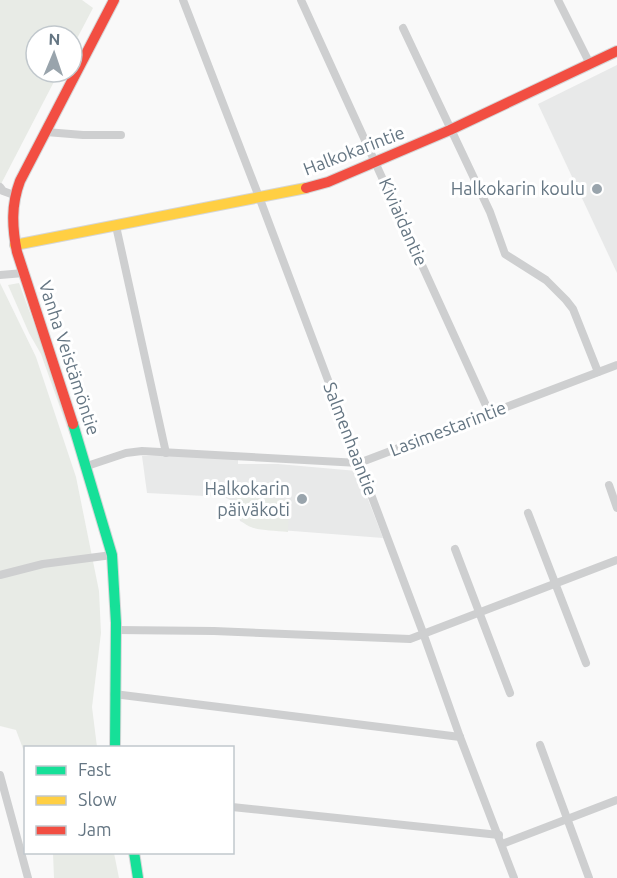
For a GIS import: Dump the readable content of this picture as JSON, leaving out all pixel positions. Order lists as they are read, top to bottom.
{
  "streets": {
    "street": [
      "Halkokarintie",
      "Kiviaidantie",
      "Vanha Veistämöntie",
      "Lasimestarintie",
      "Salmenhaantie"
    ]
  },
  "crossings": [
    ["Halkokarintie", "Kiviaidantie"],
    ["Halkokarintie", "Vanha Veistämöntie"],
    ["Halkokarintie", "Salmenhaantie"],
    ["Kiviaidantie", "Lasimestarintie"],
    ["Vanha Veistämöntie", "Lasimestarintie"],
    ["Lasimestarintie", "Salmenhaantie"]
  ],
  "places": ["Halkokarin koulu", "Halkokarin päiväkoti"],
  "legend": ["Fast", "Slow", "Jam"],
  "north": "top"
}
